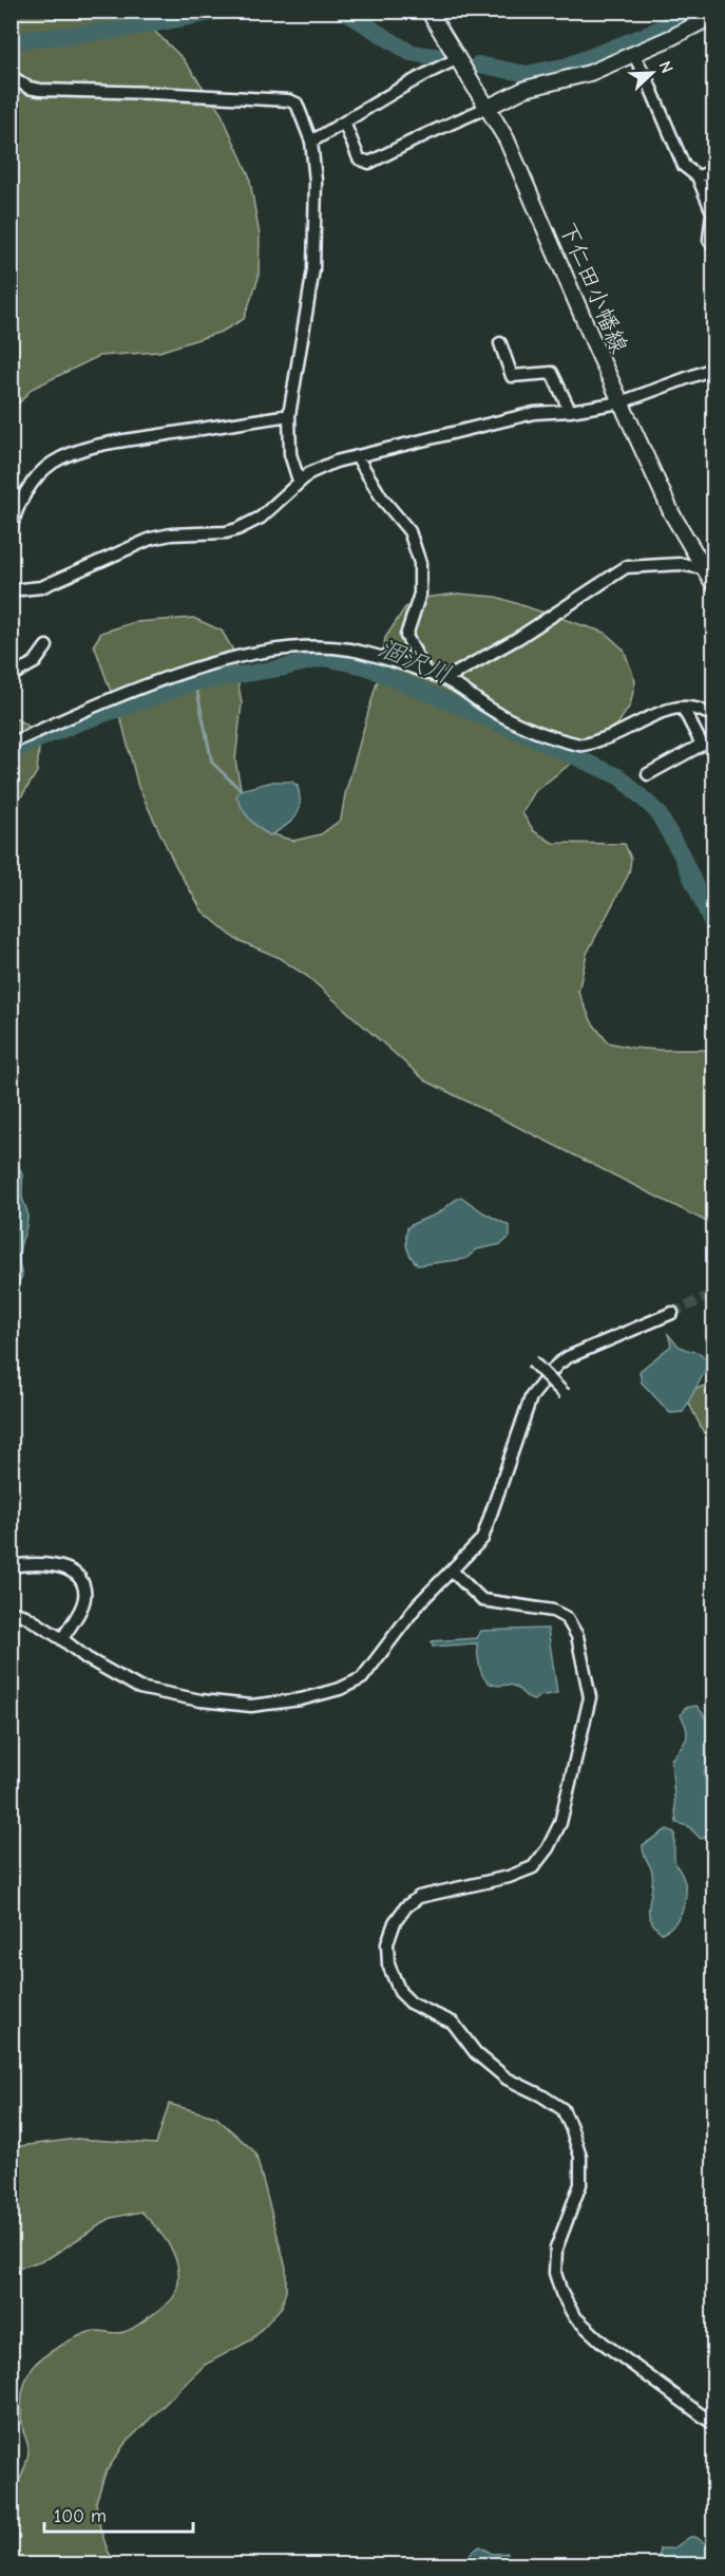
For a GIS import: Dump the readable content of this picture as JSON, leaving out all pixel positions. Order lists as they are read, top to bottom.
{
  "streets": {
    "main road": ["下仁田小幡線"]
  },
  "water": ["涸沢川"],
  "scale_bar": "100 m",
  "north": "top right"
}
